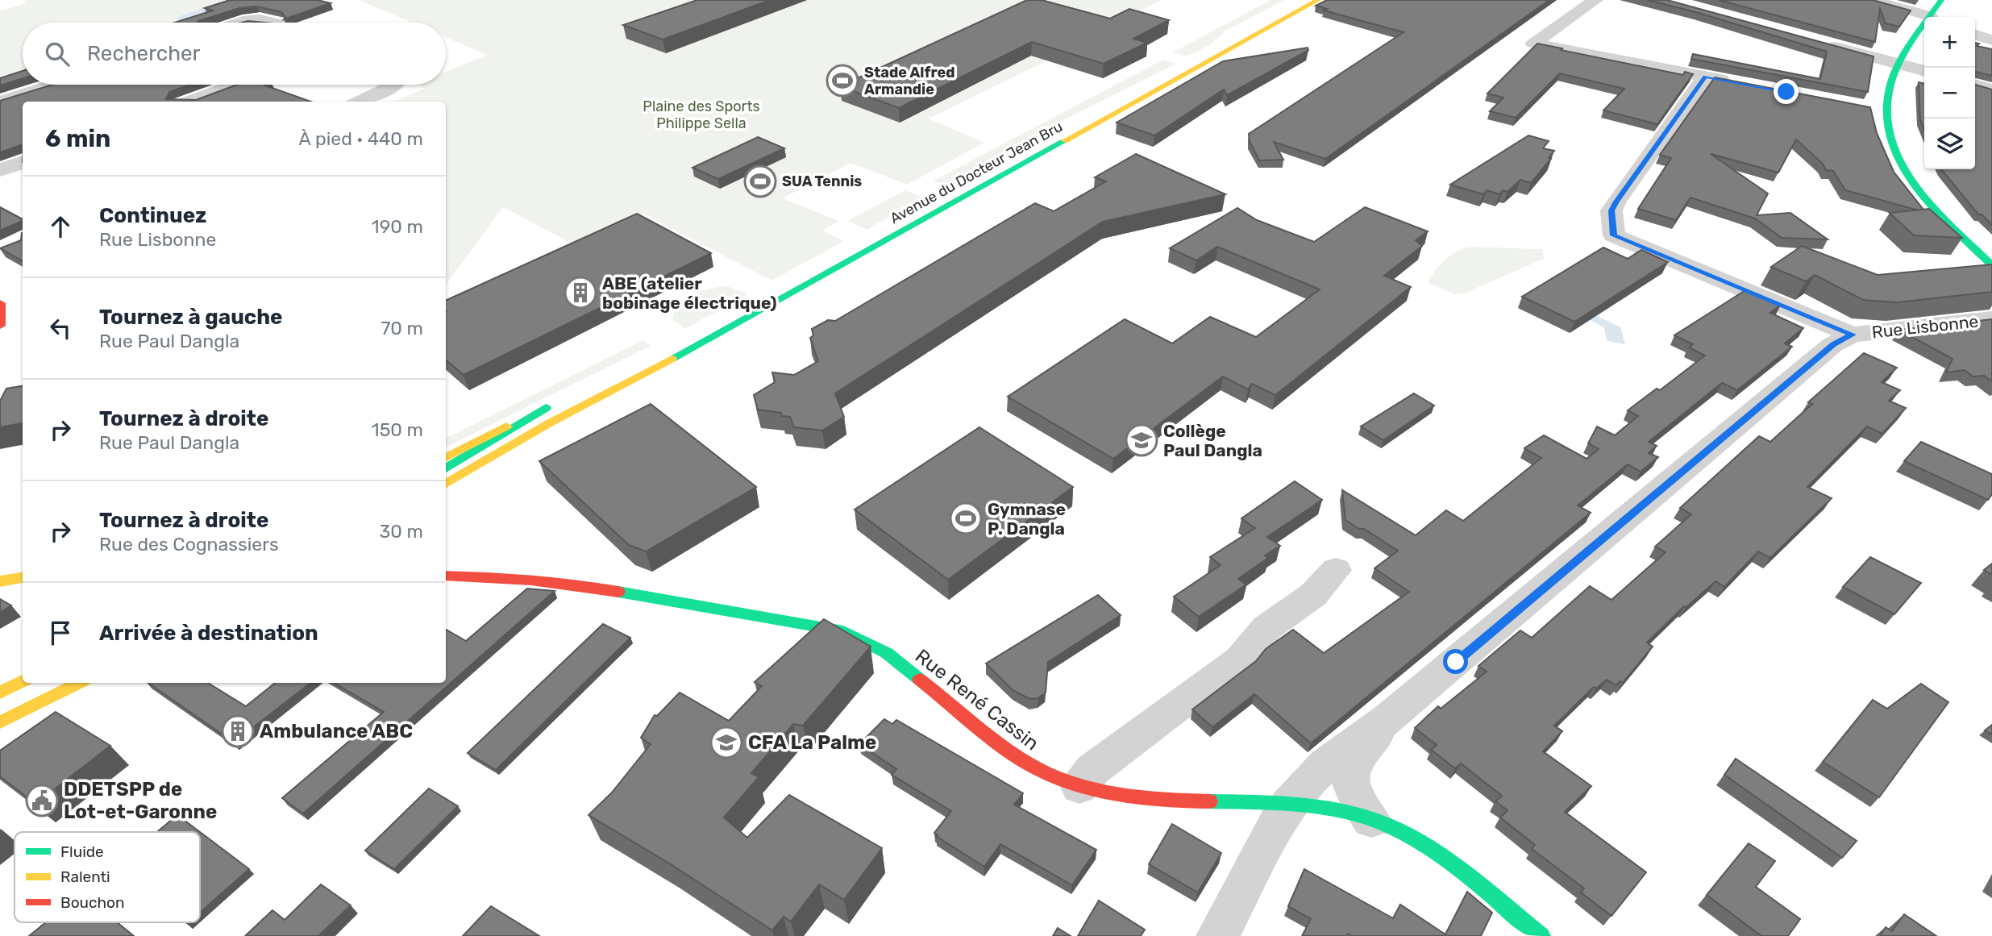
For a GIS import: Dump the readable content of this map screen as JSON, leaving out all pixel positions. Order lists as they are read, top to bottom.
{
  "streets": {
    "main road": ["Avenue du Docteur Jean Bru", "Rue René Cassin"],
    "street": ["Rue Lisbonne"]
  },
  "crossings": [
    ["Rue Lisbonne", "Rue René Cassin"]
  ],
  "parks": ["Plaine des Sports Philippe Sella"],
  "places": {
    "sports": ["Stade Alfred Armandie", "SUA Tennis", "Gymnase P. Dangla"],
    "building": ["ABE (atelier bobinage électrique)", "Ambulance ABC"],
    "school or university": ["Collège Paul Dangla", "CFA La Palme"],
    "public building": ["DDETSPP de Lot-et-Garonne"]
  },
  "legend": ["Fluide", "Ralenti", "Bouchon"],
  "page": {
    "map_buttons": ["+", "−"],
    "search": "Rechercher",
    "heading": ["6 min", "À pied · 440 m"],
    "list": [
      ["Continuez", "Rue Lisbonne", "190 m"],
      ["Tournez à gauche", "Rue Paul Dangla", "70 m"],
      ["Tournez à droite", "Rue Paul Dangla", "150 m"],
      ["Tournez à droite", "Rue des Cognassiers", "30 m"],
      "Arrivée à destination"
    ]
  }
}
